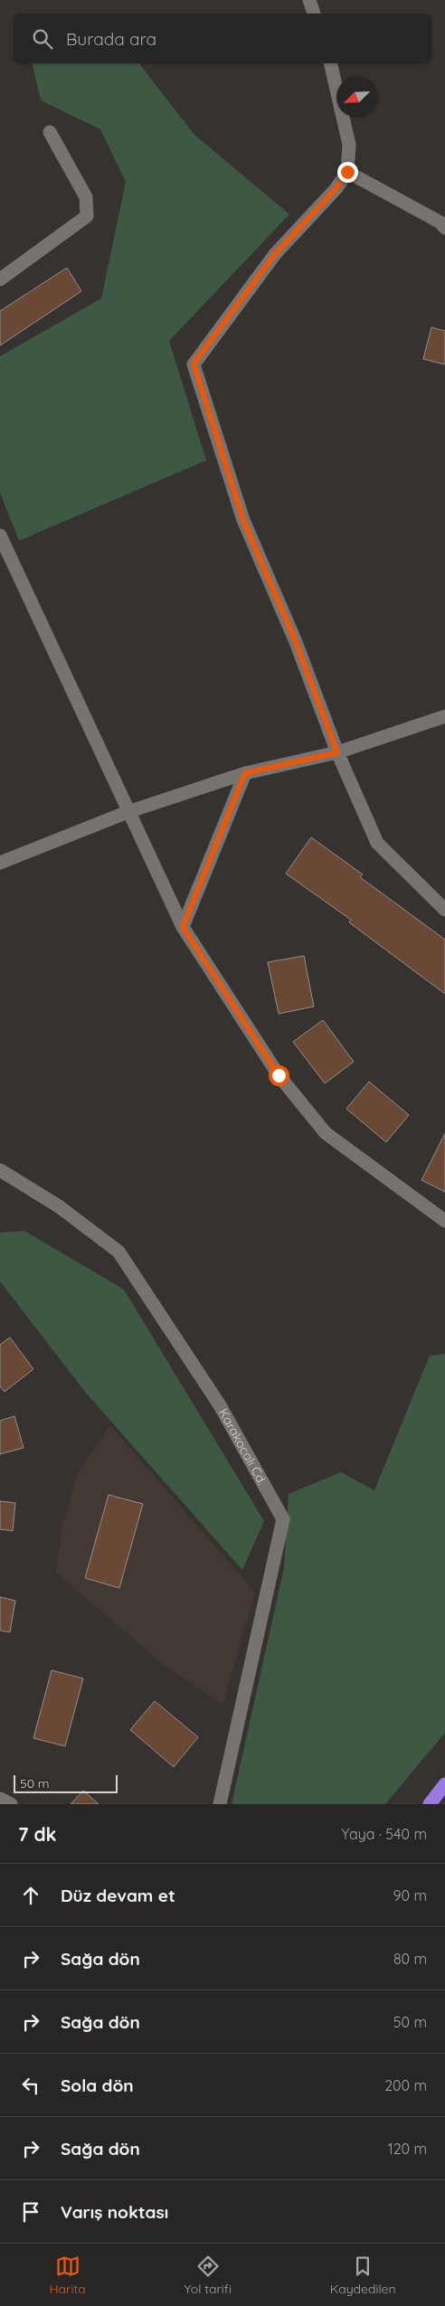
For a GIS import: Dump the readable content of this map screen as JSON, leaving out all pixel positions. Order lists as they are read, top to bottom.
{
  "streets": {
    "street": ["Karakocalı Cd."]
  },
  "scale_bar": "50 m",
  "north": "bottom left",
  "page": {
    "search": "Burada ara",
    "scale": "50 m",
    "heading": ["7 dk", "Yaya · 540 m"],
    "list": [
      ["Düz devam et", "90 m"],
      ["Sağa dön", "80 m"],
      ["Sağa dön", "50 m"],
      ["Sola dön", "200 m"],
      ["Sağa dön", "120 m"],
      "Varış noktası"
    ],
    "nav": ["Harita", "Yol tarifi", "Kaydedilen"]
  }
}
